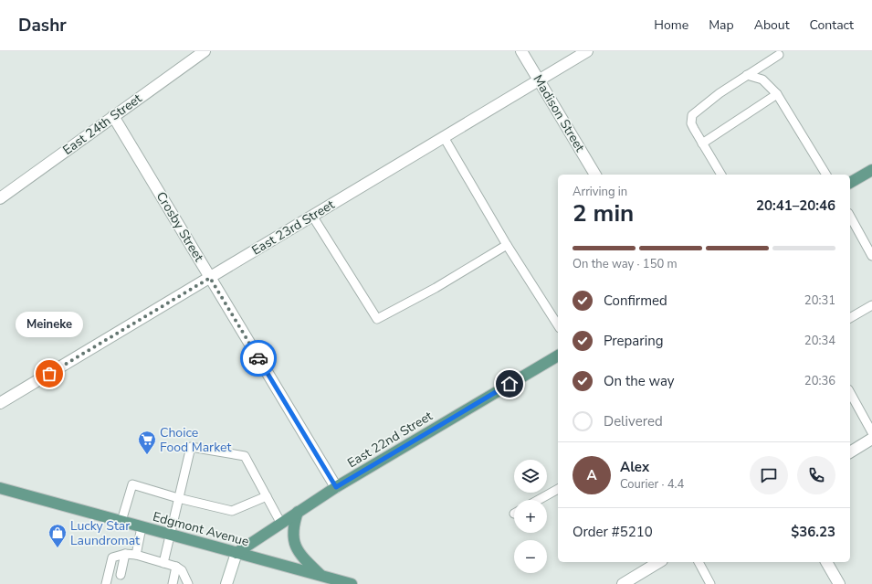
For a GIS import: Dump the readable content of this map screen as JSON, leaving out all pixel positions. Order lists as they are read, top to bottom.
{
  "streets": {
    "main road": ["East 22nd Street", "Edgmont Avenue"],
    "street": [
      "Madison Street",
      "East 24th Street",
      "Crosby Street",
      "East 23rd Street"
    ]
  },
  "crossings": [
    ["Madison Street", "East 23rd Street"],
    ["East 24th Street", "Crosby Street"],
    ["Crosby Street", "East 23rd Street"],
    ["Crosby Street", "East 22nd Street"],
    ["East 22nd Street", "Edgmont Avenue"]
  ],
  "places": {
    "other": ["Meineke"],
    "supermarket": ["Choice Food Market"],
    "shop": ["Lucky Star Laundromat"]
  },
  "page": {
    "header": "Dashr",
    "nav": [
      "Home",
      "Map",
      "About",
      "Contact"
    ],
    "heading": ["2 min", "Arriving in", "20:41–20:46"],
    "panel": [
      "Alex",
      "Courier · 4.4",
      "Order #5210",
      "$36.23"
    ],
    "bar": "On the way · 150 m",
    "list": [
      ["Confirmed", "20:31"],
      ["Preparing", "20:34"],
      ["On the way", "20:36"],
      "Delivered"
    ],
    "bubble": "Meineke",
    "round": "A",
    "map_buttons": ["+", "−"]
  }
}
